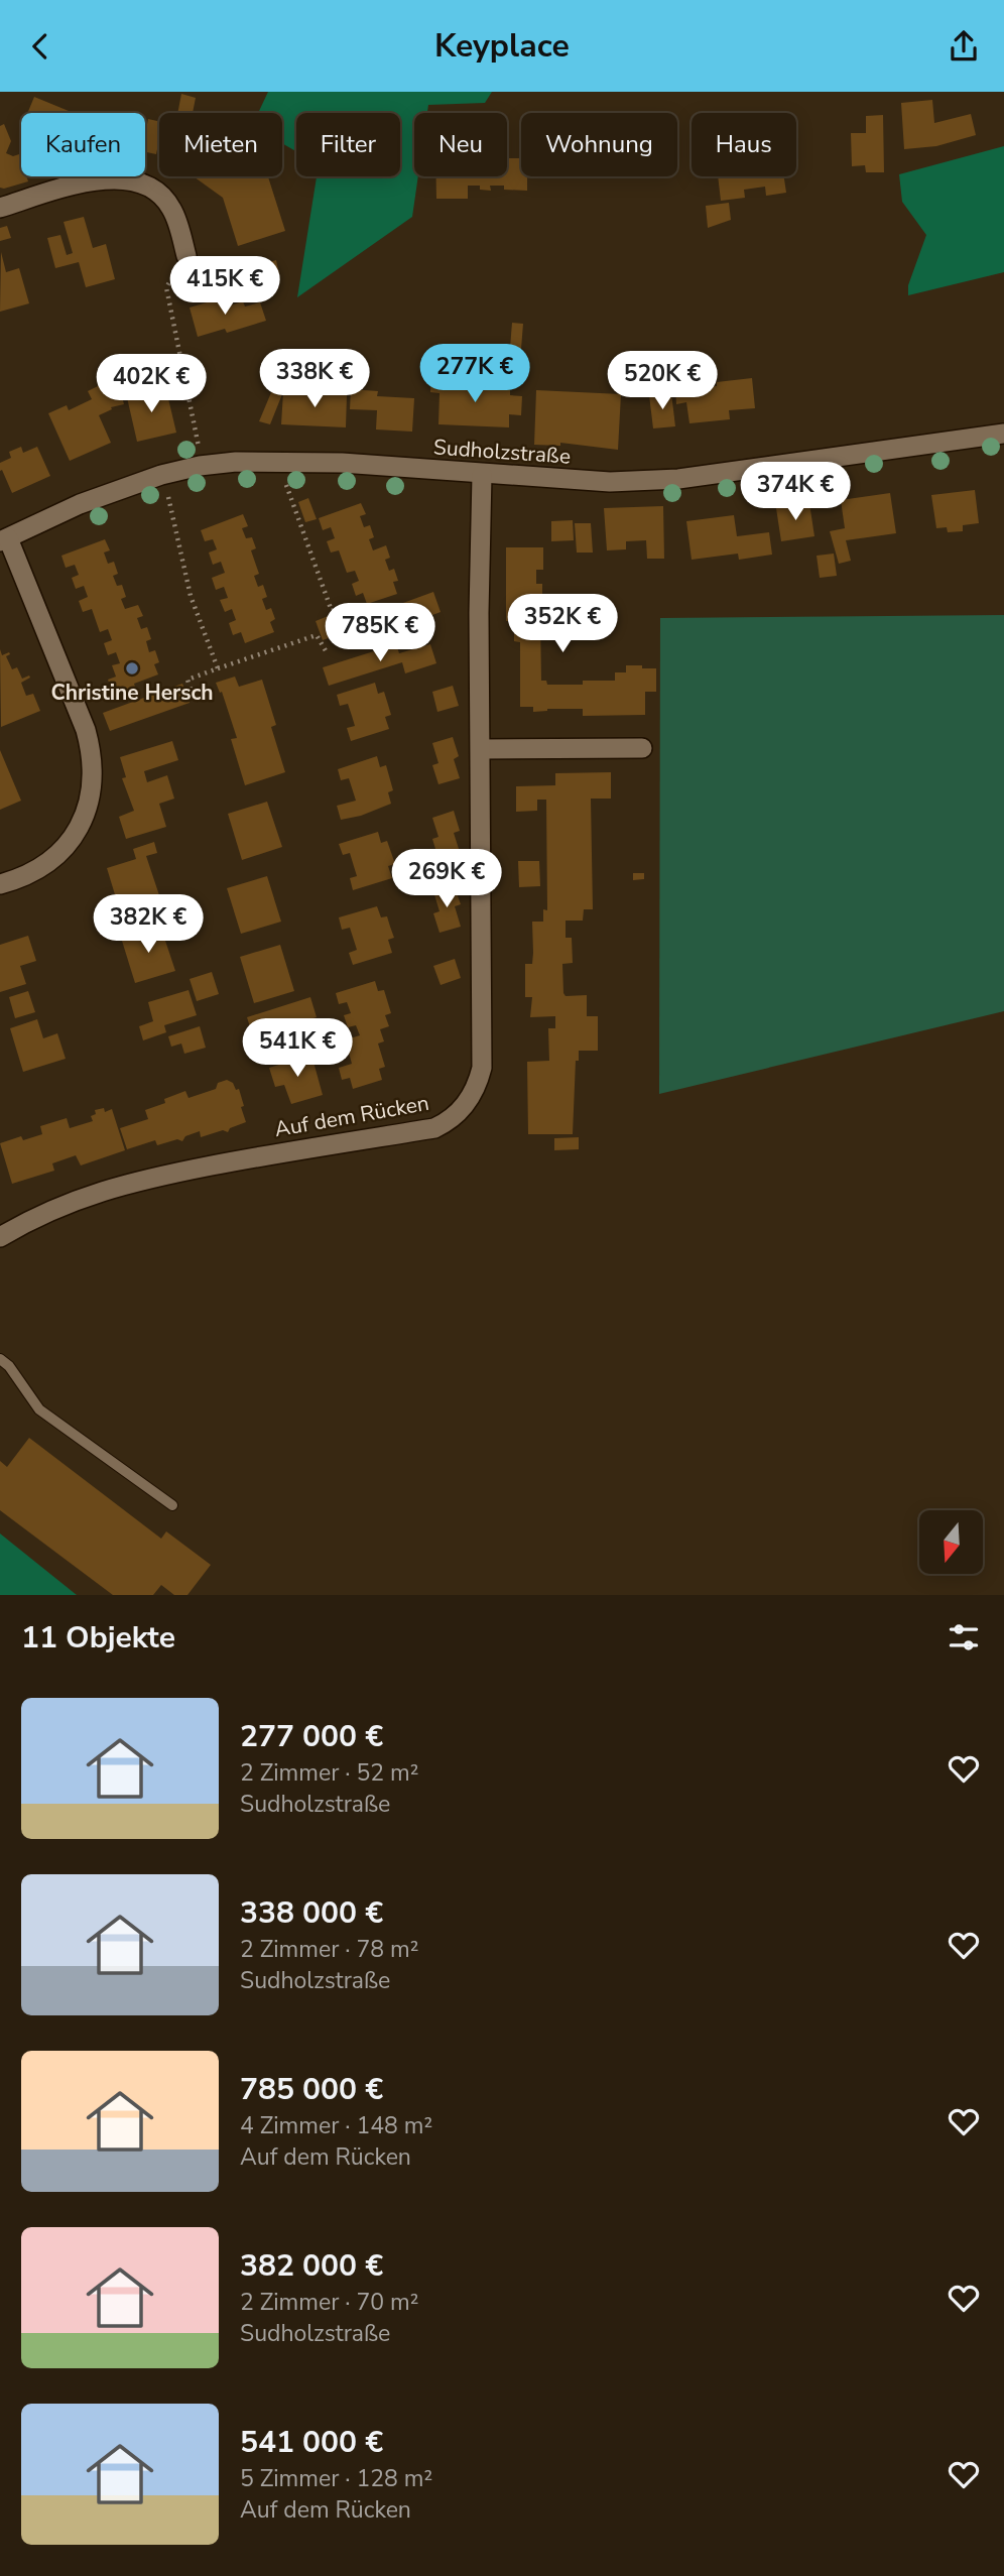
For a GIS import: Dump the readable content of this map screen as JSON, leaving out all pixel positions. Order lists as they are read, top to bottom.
{
  "streets": {
    "street": ["Sudholzstraße", "Auf dem Rücken"]
  },
  "crossings": [
    ["Sudholzstraße", "Auf dem Rücken"]
  ],
  "places": ["Christine Hersch"],
  "north": "bottom",
  "page": {
    "header": "Keyplace",
    "chip": [
      "Kaufen",
      "Mieten",
      "Filter",
      "Neu",
      "Wohnung",
      "Haus"
    ],
    "price": [
      "415K €",
      "277K €",
      "338K €",
      "520K €",
      "402K €",
      "374K €",
      "352K €",
      "785K €",
      "269K €",
      "382K €",
      "541K €"
    ],
    "heading": "11 Objekte",
    "list": [
      {
        "name": "277 000 €",
        "note": "2 Zimmer · 52 m² · Sudholzstraße"
      },
      {
        "name": "338 000 €",
        "note": "2 Zimmer · 78 m² · Sudholzstraße"
      },
      {
        "name": "785 000 €",
        "note": "4 Zimmer · 148 m² · Auf dem Rücken"
      },
      {
        "name": "382 000 €",
        "note": "2 Zimmer · 70 m² · Sudholzstraße"
      },
      {
        "name": "541 000 €",
        "note": "5 Zimmer · 128 m² · Auf dem Rücken"
      }
    ]
  }
}
